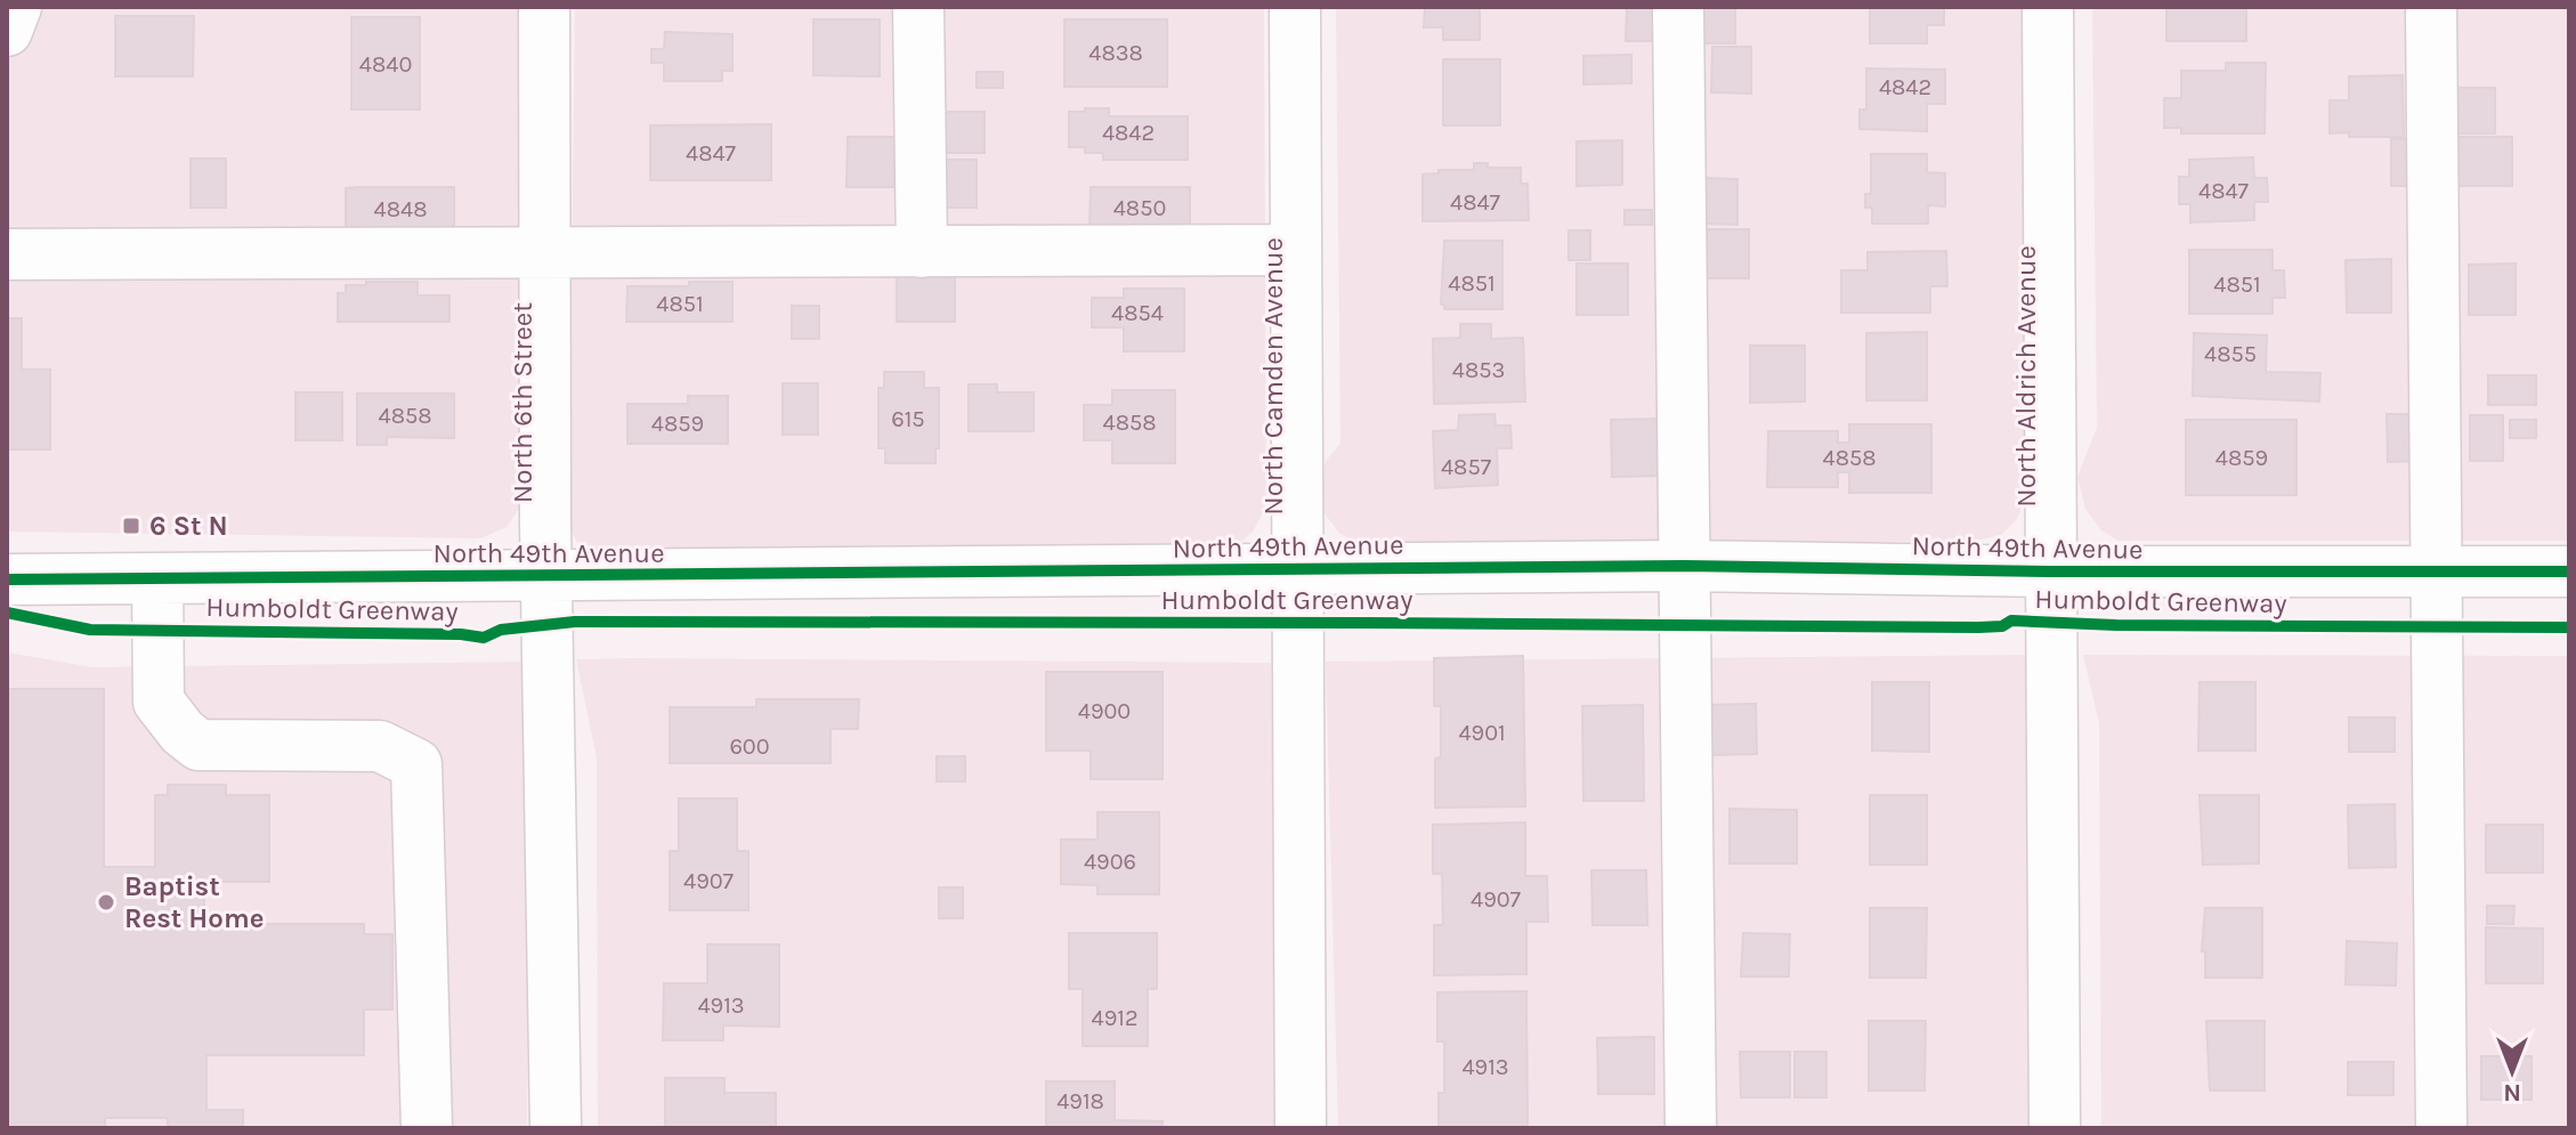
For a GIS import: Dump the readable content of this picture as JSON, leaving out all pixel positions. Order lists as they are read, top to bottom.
{
  "streets": {
    "street": [
      "North Camden Avenue",
      "North Aldrich Avenue",
      "North 6th Street",
      "North 49th Avenue"
    ],
    "cycle path": ["Humboldt Greenway"]
  },
  "crossings": [
    ["North Camden Avenue", "North 49th Avenue"],
    ["North Aldrich Avenue", "North 49th Avenue"],
    ["North 6th Street", "North 49th Avenue"]
  ],
  "places": {
    "transit": ["6 St N"],
    "other": ["Baptist Rest Home"]
  },
  "house_numbers": [
    "4838",
    "4840",
    "4842",
    "4842",
    "4847",
    "4847",
    "4847",
    "4850",
    "4848",
    "4851",
    "4851",
    "4851",
    "4854",
    "4855",
    "4853",
    "4858",
    "615",
    "4858",
    "4859",
    "4858",
    "4859",
    "4857",
    "4900",
    "4901",
    "600",
    "4906",
    "4907",
    "4907",
    "4913",
    "4912",
    "4913",
    "4918"
  ],
  "north": "bottom"
}
